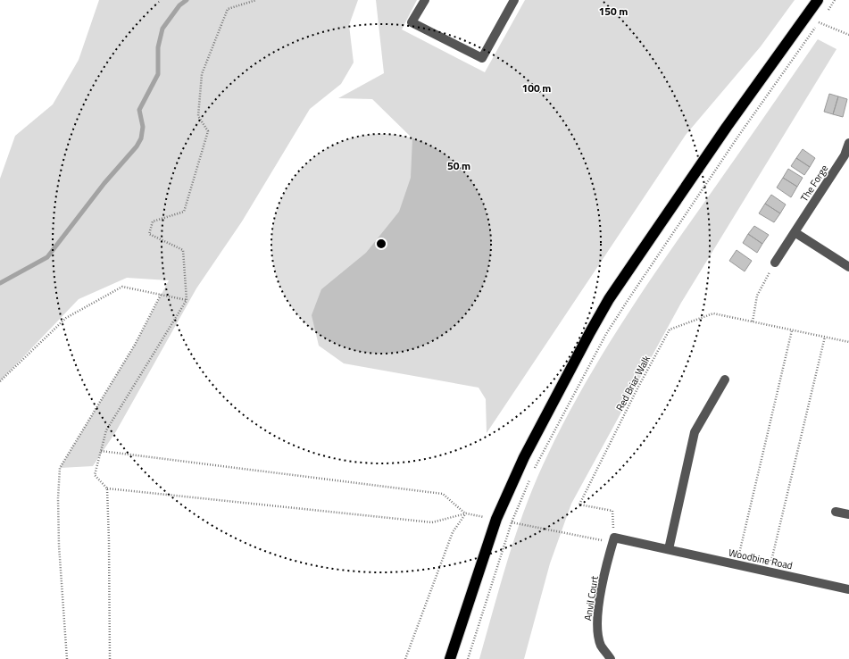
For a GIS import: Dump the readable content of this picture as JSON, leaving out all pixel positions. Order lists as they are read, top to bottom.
{
  "streets": {
    "street": ["The Forge", "Woodbine Road", "Anvil Court"],
    "path": ["Red Briar Walk"]
  },
  "crossings": [
    ["Red Briar Walk", "Woodbine Road"],
    ["Red Briar Walk", "Anvil Court"],
    ["Woodbine Road", "Anvil Court"]
  ],
  "rings": ["150 m", "100 m", "50 m"]
}
